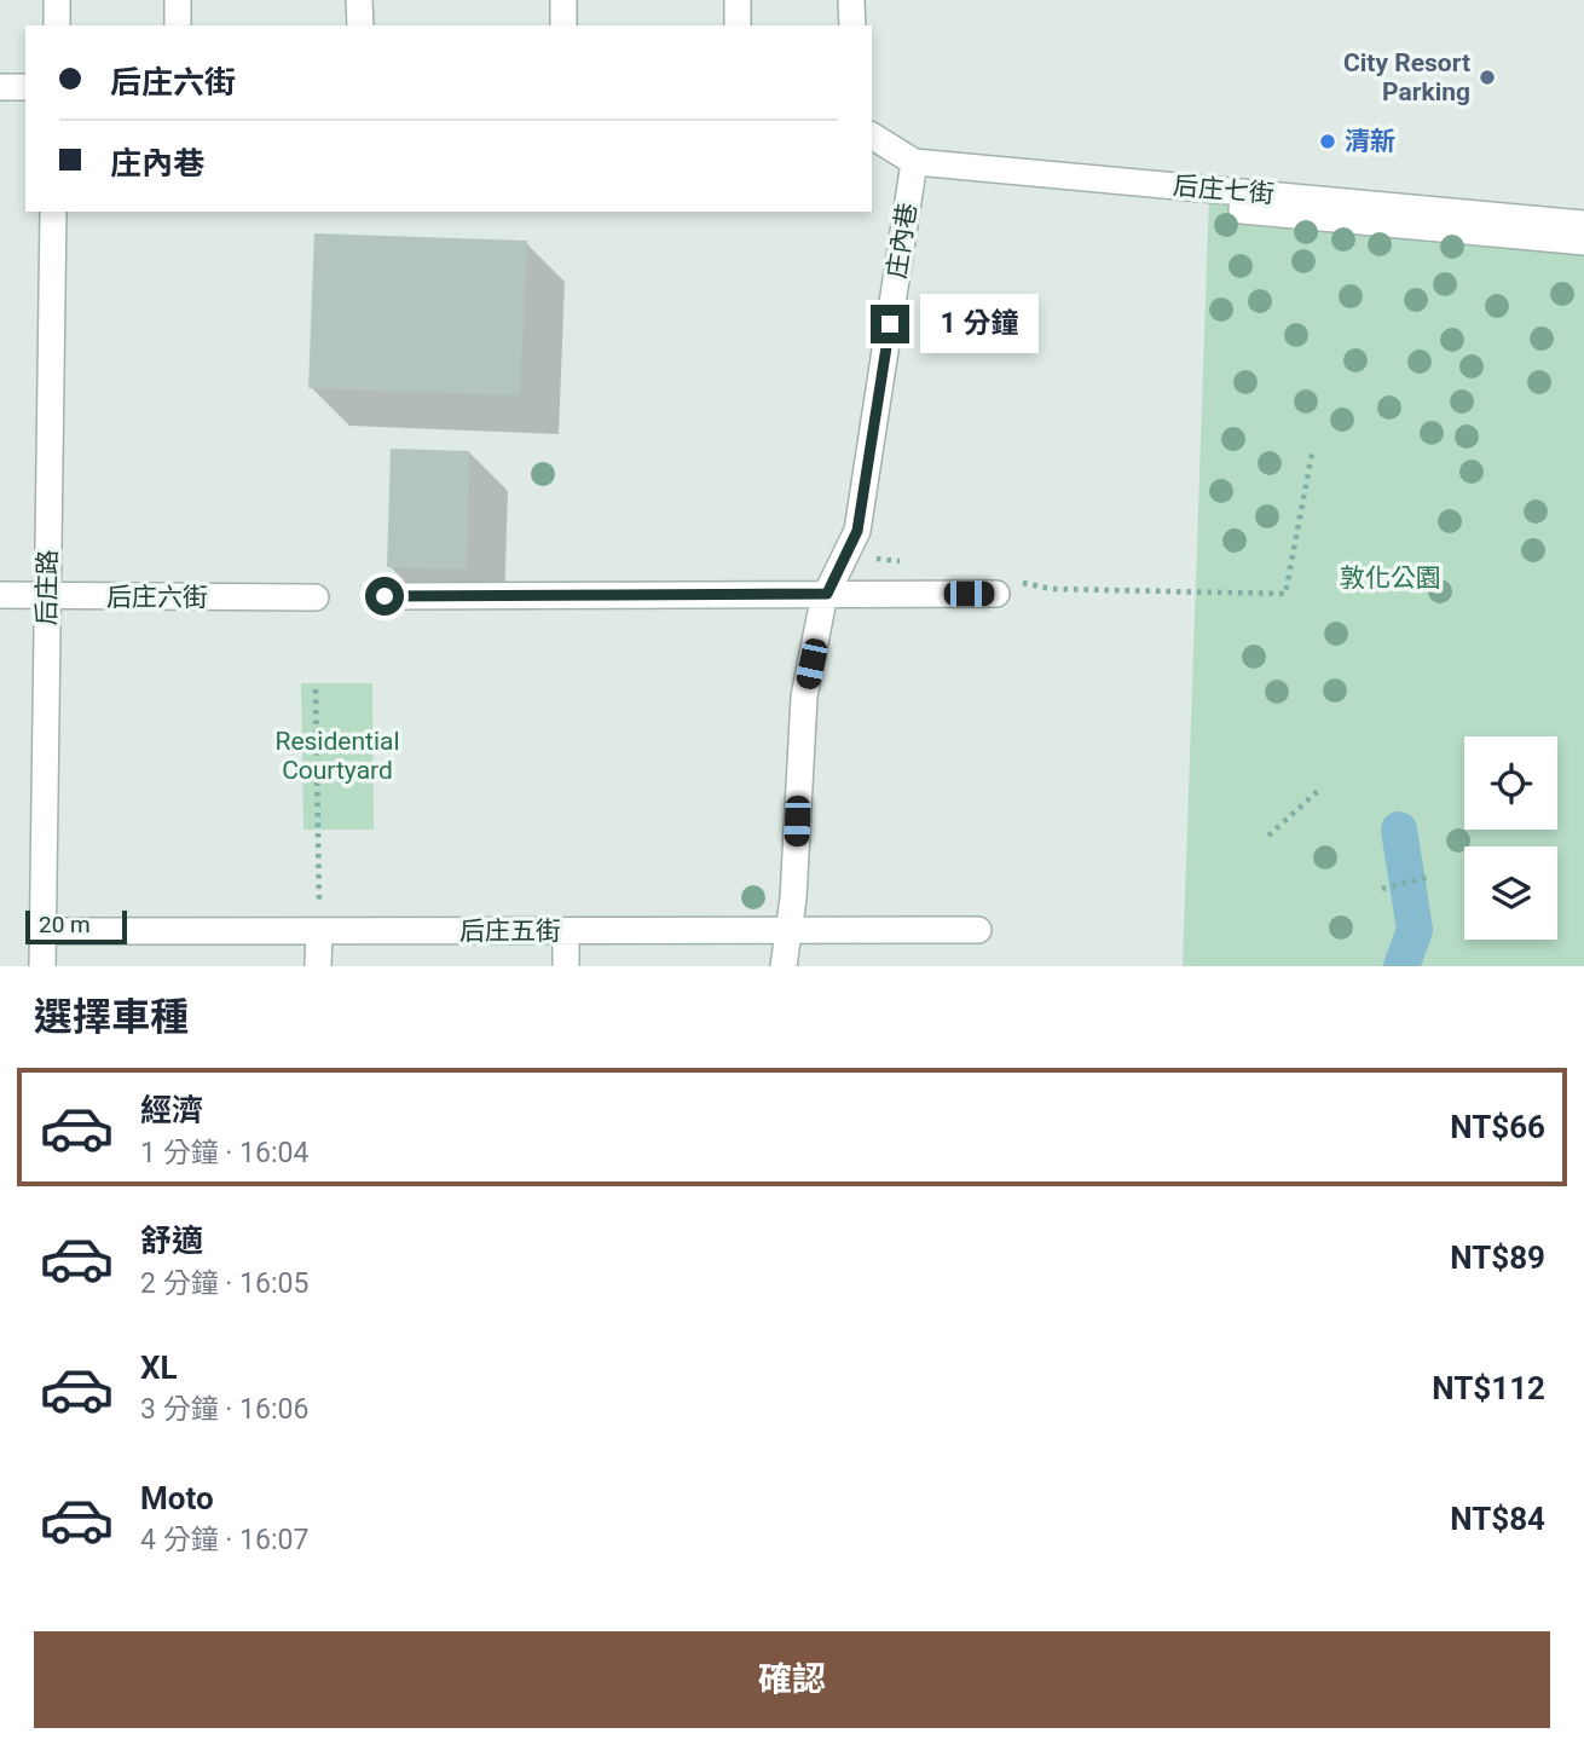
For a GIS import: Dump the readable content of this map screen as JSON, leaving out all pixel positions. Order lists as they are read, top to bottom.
{
  "streets": {
    "street": [
      "后庄七街",
      "庄內巷",
      "后庄路",
      "后庄六街",
      "后庄五街"
    ]
  },
  "crossings": [
    ["后庄七街", "庄內巷"],
    ["庄內巷", "后庄五街"],
    ["后庄路", "后庄六街"],
    ["后庄路", "后庄五街"]
  ],
  "parks": ["敦化公園", "Residential Courtyard"],
  "places": ["City Resort Parking", "清新"],
  "scale_bar": "20 m",
  "page": {
    "banner": ["后庄六街", "庄內巷"],
    "bubble": "1 分鐘",
    "scale": "20 m",
    "heading": "選擇車種",
    "list": [
      {
        "name": "經濟",
        "note": "1 分鐘 · 16:04",
        "value": "NT$66"
      },
      {
        "name": "舒適",
        "note": "2 分鐘 · 16:05",
        "value": "NT$89"
      },
      {
        "name": "XL",
        "note": "3 分鐘 · 16:06",
        "value": "NT$112"
      },
      {
        "name": "Moto",
        "note": "4 分鐘 · 16:07",
        "value": "NT$84"
      }
    ],
    "buttons": "確認"
  }
}
